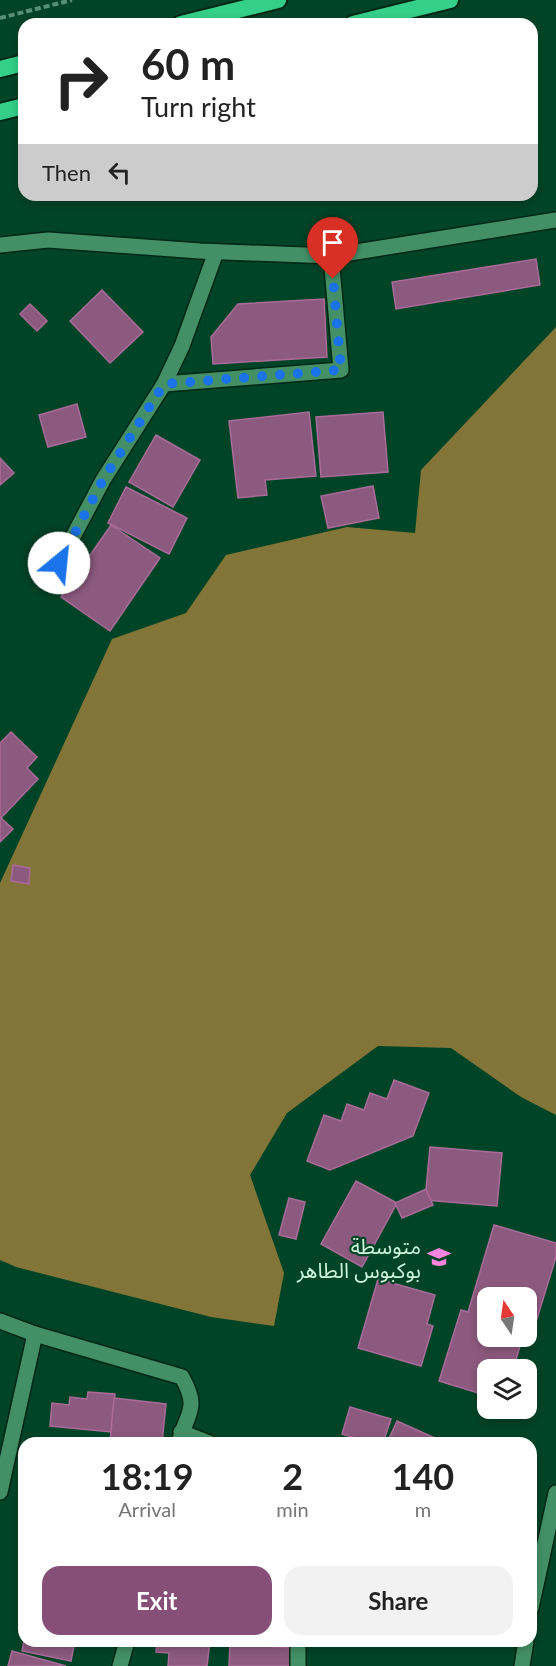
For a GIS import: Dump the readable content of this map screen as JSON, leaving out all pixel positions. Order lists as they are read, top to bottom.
{
  "places": {
    "school or university": ["متوسطة بوكبوس الطاهر"]
  },
  "north": "top",
  "page": {
    "turn": ["60 m", "Turn right"],
    "then": "Then",
    "eta": [
      "18:19",
      "Arrival",
      "2",
      "min",
      "140",
      "m"
    ],
    "buttons": ["Exit", "Share"]
  }
}
